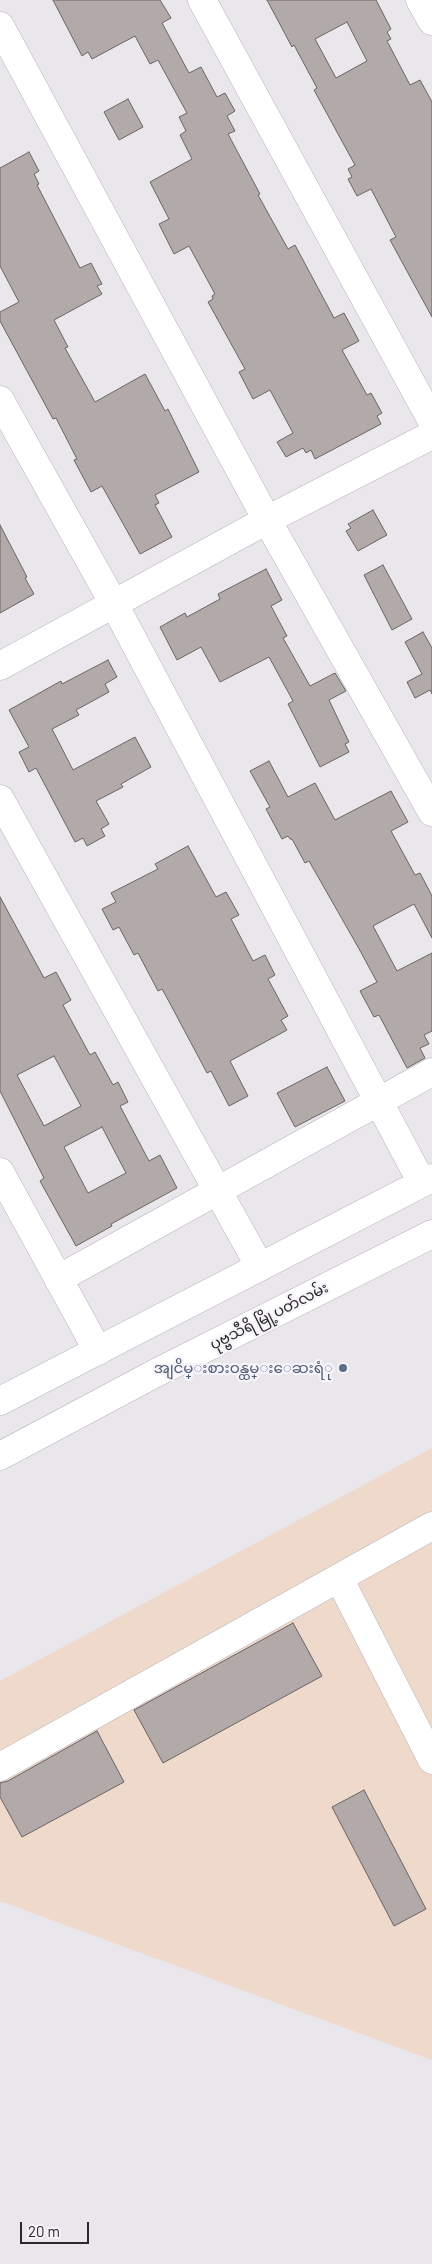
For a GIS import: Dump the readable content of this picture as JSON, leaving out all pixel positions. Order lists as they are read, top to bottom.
{
  "streets": {
    "street": ["ပုဗ္ဗသီရိ မြို့ပတ်လမ်း"]
  },
  "places": ["အျငိမ္းစားဝန္ထမ္းေဆးရံု"],
  "scale_bar": "20 m"
}
